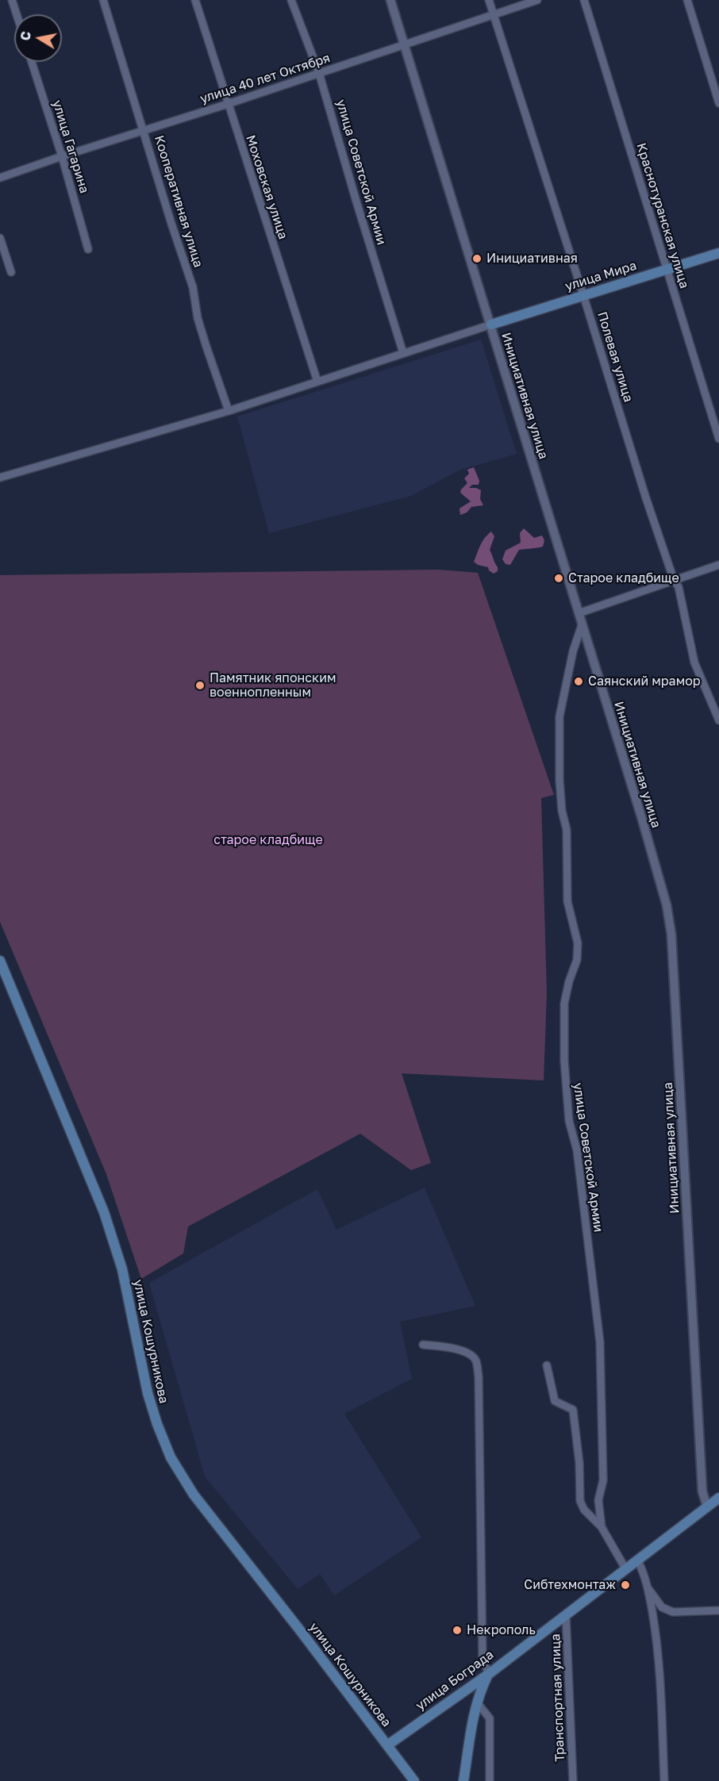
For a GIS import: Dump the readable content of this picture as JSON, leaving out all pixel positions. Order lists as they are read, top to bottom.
{
  "streets": {
    "main road": ["улица Мира", "улица Кошурникова", "улица Бограда"],
    "street": [
      "улица 40 лет Октября",
      "улица Гагарина",
      "улица Советской Армии",
      "Моховская улица",
      "Кооперативная улица",
      "Краснотуранская улица",
      "Полевая улица",
      "Инициативная улица",
      "Транспортная улица"
    ]
  },
  "crossings": [
    ["улица 40 лет Октября", "улица Гагарина"],
    ["улица 40 лет Октября", "улица Советской Армии"],
    ["улица 40 лет Октября", "Моховская улица"],
    ["улица 40 лет Октября", "Кооперативная улица"],
    ["улица 40 лет Октября", "Полевая улица"],
    ["улица 40 лет Октября", "Инициативная улица"],
    ["улица Советской Армии", "Инициативная улица"],
    ["улица Советской Армии", "улица Бограда"],
    ["Краснотуранская улица", "улица Мира"],
    ["улица Мира", "Полевая улица"],
    ["улица Мира", "Инициативная улица"],
    ["Инициативная улица", "улица Бограда"],
    ["улица Кошурникова", "улица Бограда"],
    ["улица Бограда", "Транспортная улица"]
  ],
  "parks": ["старое кладбище"],
  "places": [
    "Инициативная",
    "Старое кладбище",
    "Саянский мрамор",
    "Памятник японским военнопленным",
    "Сибтехмонтаж",
    "Некрополь"
  ],
  "north": "left"
}
